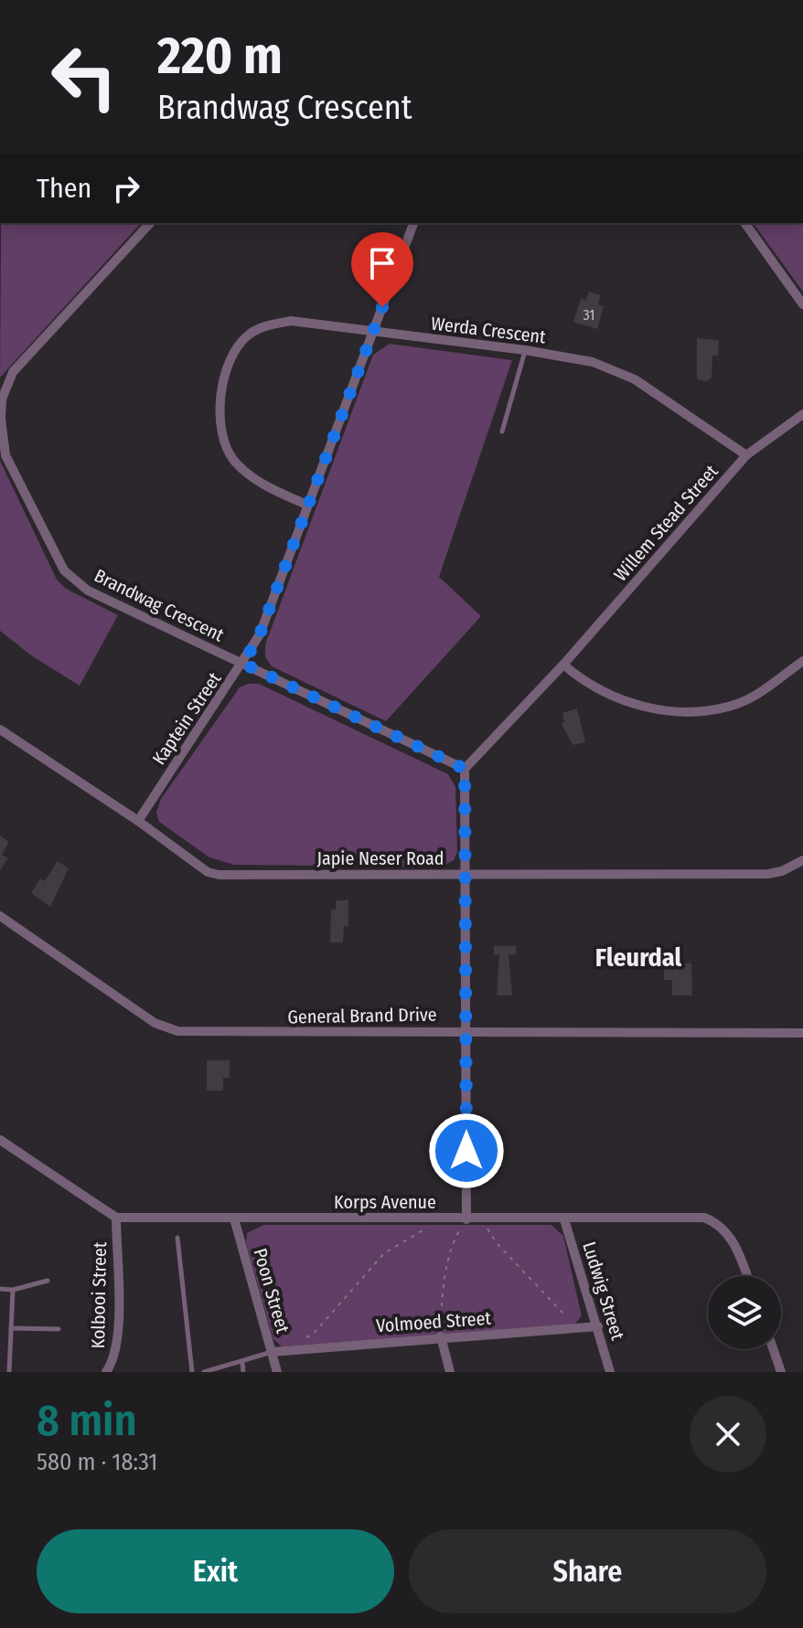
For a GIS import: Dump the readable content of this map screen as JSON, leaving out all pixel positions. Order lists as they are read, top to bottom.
{
  "streets": {
    "street": [
      "Werda Crescent",
      "Willem Stead Street",
      "Brandwag Crescent",
      "Kaptein Street",
      "Japie Neser Road",
      "General Brand Drive",
      "Korps Avenue",
      "Poon Street",
      "Ludwig Street",
      "Kolbooi Street",
      "Volmoed Street"
    ]
  },
  "crossings": [
    ["Werda Crescent", "Willem Stead Street"],
    ["Werda Crescent", "Kaptein Street"],
    ["Willem Stead Street", "Brandwag Crescent"],
    ["Brandwag Crescent", "Kaptein Street"],
    ["Kaptein Street", "Japie Neser Road"],
    ["Korps Avenue", "Poon Street"],
    ["Korps Avenue", "Ludwig Street"],
    ["Korps Avenue", "Kolbooi Street"],
    ["Poon Street", "Volmoed Street"],
    ["Ludwig Street", "Volmoed Street"]
  ],
  "districts": ["Fleurdal"],
  "house_numbers": ["31"],
  "page": {
    "turn": ["220 m", "Brandwag Crescent"],
    "then": "Then",
    "heading": ["8 min", "580 m · 18:31"],
    "buttons": ["Exit", "Share"]
  }
}
